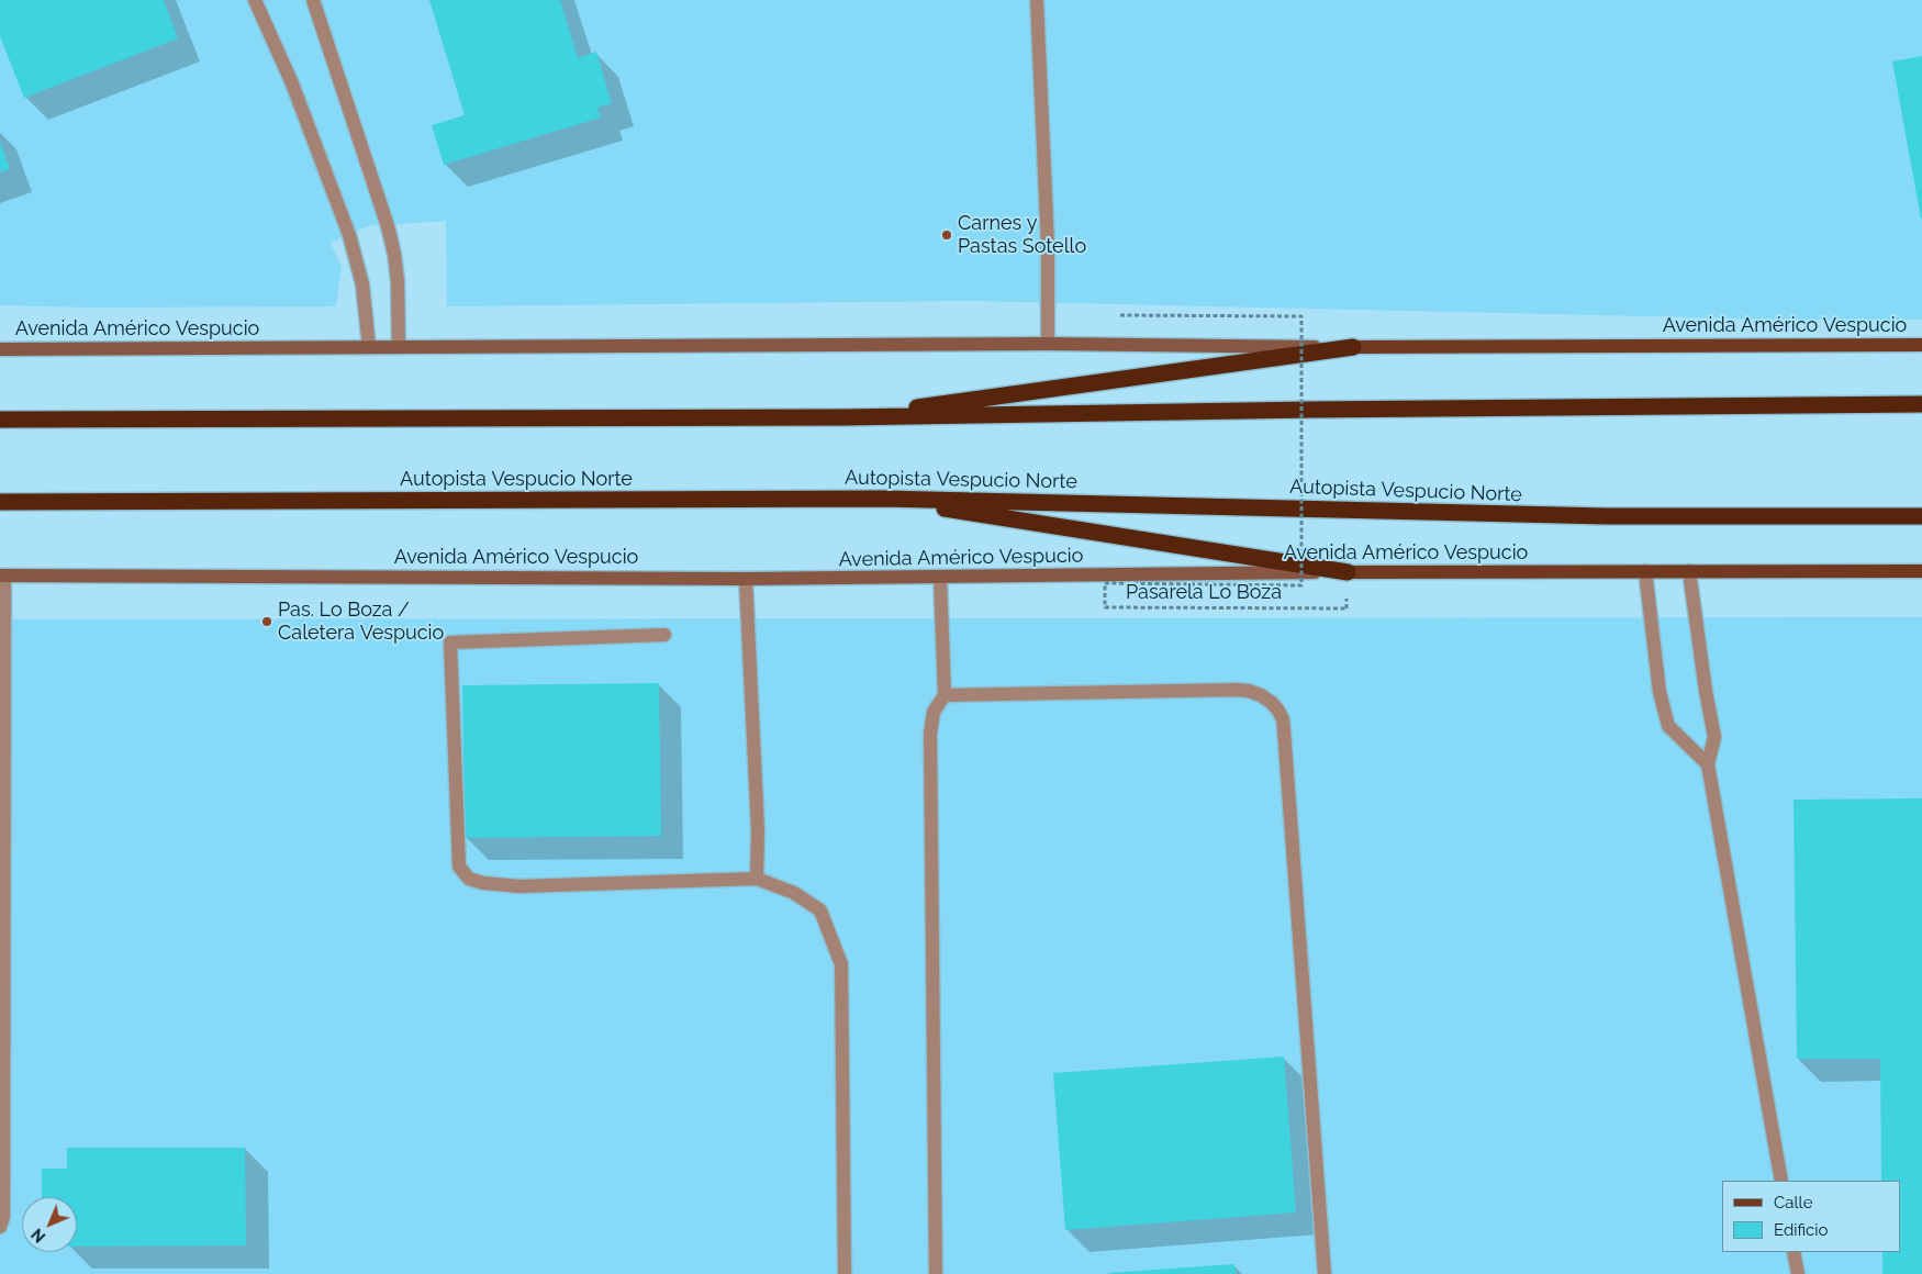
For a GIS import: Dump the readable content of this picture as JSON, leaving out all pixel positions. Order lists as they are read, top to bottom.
{
  "streets": {
    "highway": ["Autopista Vespucio Norte"],
    "main road": ["Avenida Américo Vespucio"],
    "path": ["Pasarela Lo Boza"]
  },
  "places": ["Carnes y Pastas Sotello", "Pas. Lo Boza / Caletera Vespucio"],
  "legend": ["Calle", "Edificio"],
  "north": "bottom left"
}
